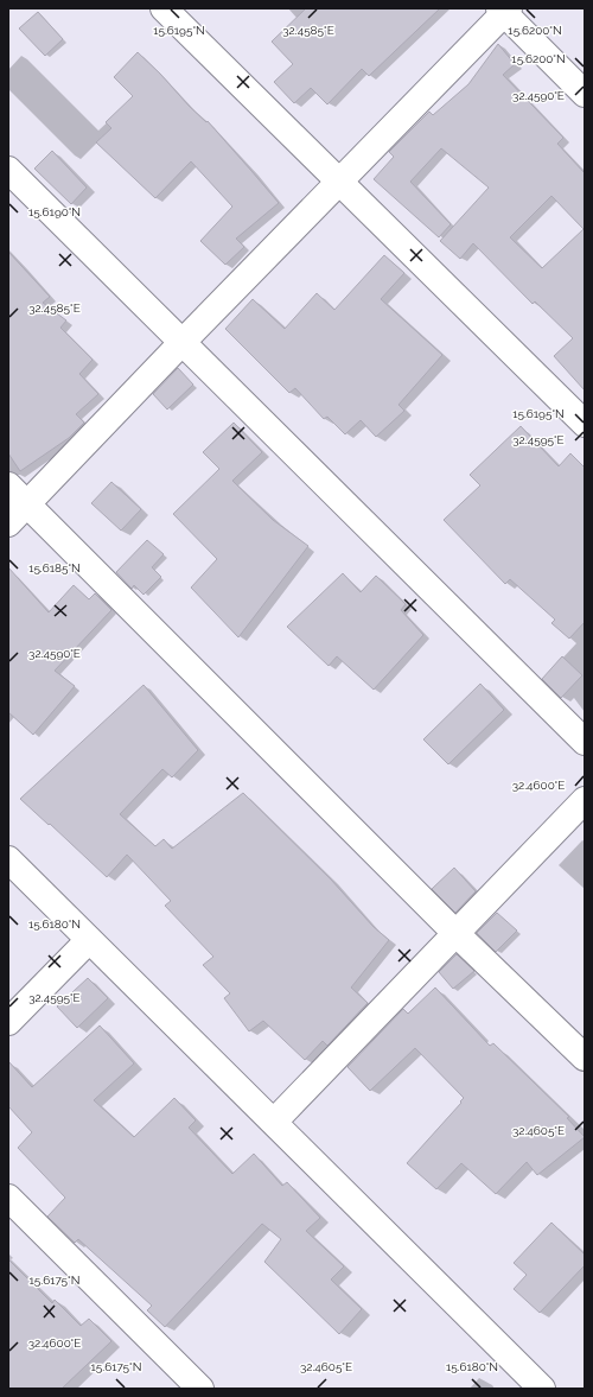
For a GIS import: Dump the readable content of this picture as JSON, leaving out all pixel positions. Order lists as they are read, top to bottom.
{
  "coordinates": [
    "15.6195°N",
    "32.4585°E",
    "15.6200°N",
    "32.4590°E",
    "15.6190°N",
    "32.4595°E",
    "15.6185°N",
    "32.4600°E",
    "15.6180°N",
    "32.4605°E",
    "15.6175°N"
  ]
}
